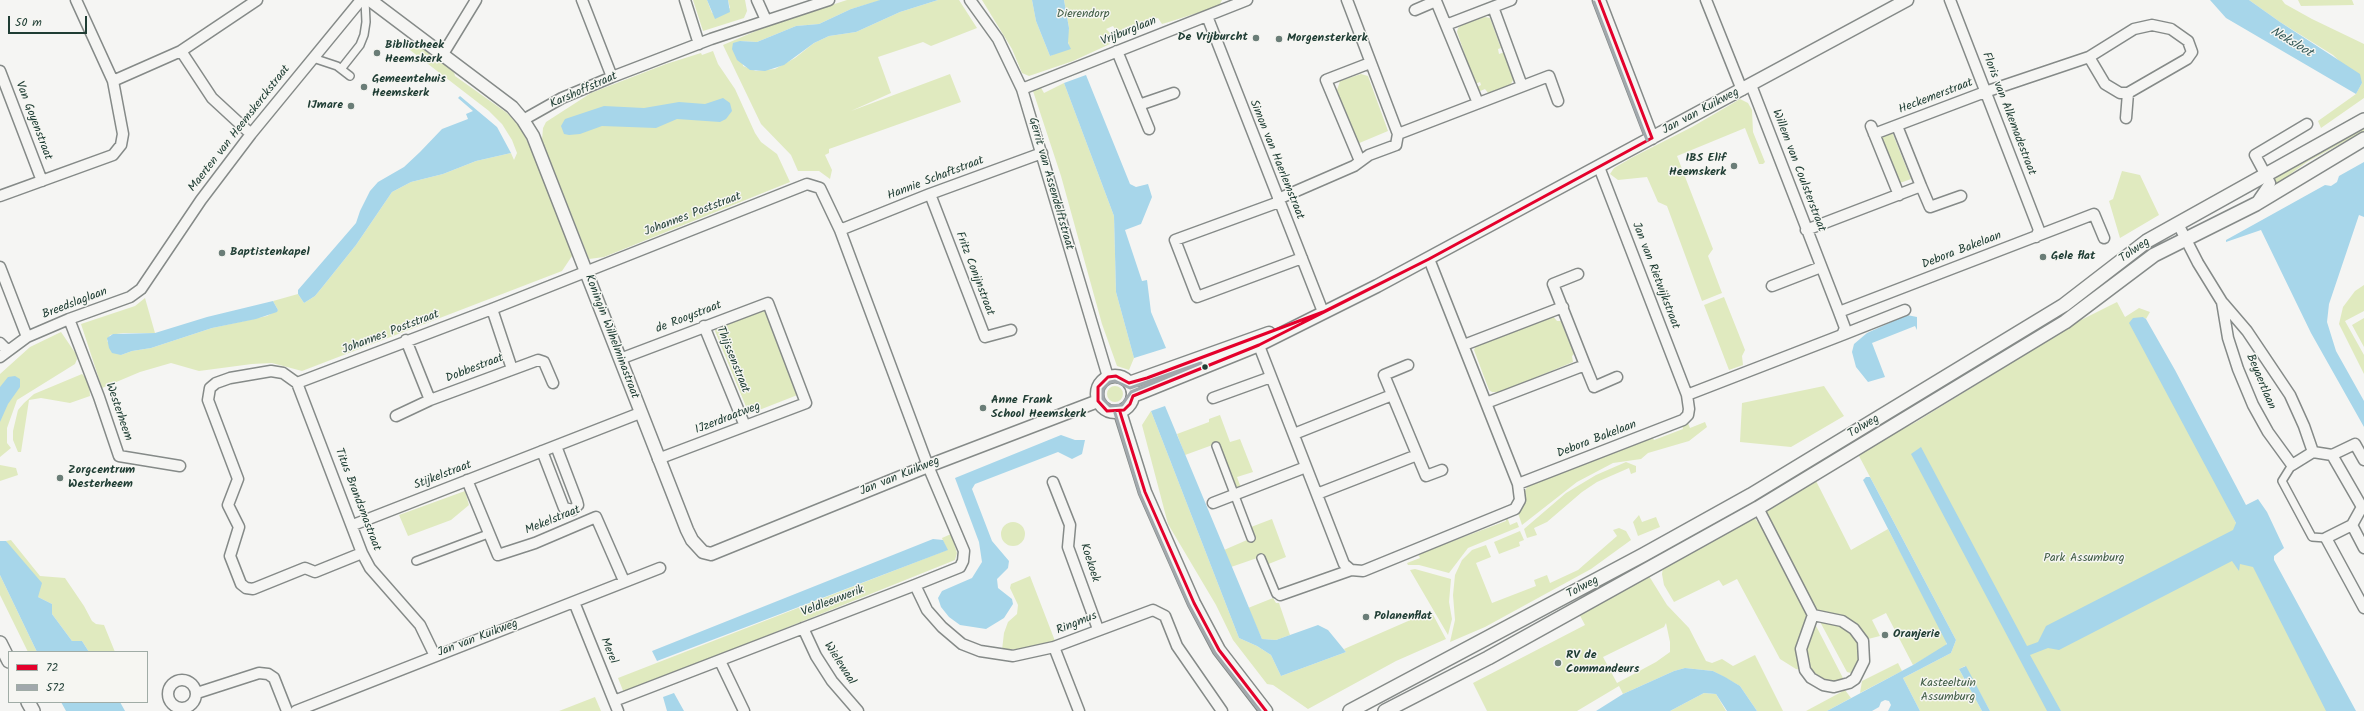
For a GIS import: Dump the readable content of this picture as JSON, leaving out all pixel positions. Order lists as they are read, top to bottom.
{
  "streets": {
    "main road": ["Tolweg"],
    "street": [
      "Vrijburglaan",
      "Karshoffstraat",
      "Heckemerstraat",
      "Jan van Kuikweg",
      "Floris van Alkemadestraat",
      "Van Goyenstraat",
      "Maerten van Heemskerckstraat",
      "Simon van Haerlemstraat",
      "Willem van Coulsterstraat",
      "Hannie Schaftstraat",
      "Gerrit van Assendelftstraat",
      "Johannes Poststraat",
      "Debora Bakelaan",
      "Fritz Conijnstraat",
      "Jan van Rietwijkstraat",
      "Breedslaglaan",
      "de Rooystraat",
      "Koningin Wilhelminastraat",
      "Thijssenstraat",
      "Dobbestraat",
      "Beyaertlaan",
      "Westerheem",
      "IJzerdraatweg",
      "Stijkelstraat",
      "Titus Brandsmastraat",
      "Mekelstraat",
      "Koekoek",
      "Veldleeuwerik",
      "Ringmus",
      "Merel",
      "Wielewaal"
    ]
  },
  "crossings": [
    ["Vrijburglaan", "Simon van Haerlemstraat"],
    ["Vrijburglaan", "Gerrit van Assendelftstraat"],
    ["Karshoffstraat", "Koningin Wilhelminastraat"],
    ["Heckemerstraat", "Floris van Alkemadestraat"],
    ["Jan van Kuikweg", "Simon van Haerlemstraat"],
    ["Jan van Kuikweg", "Willem van Coulsterstraat"],
    ["Jan van Kuikweg", "Gerrit van Assendelftstraat"],
    ["Jan van Kuikweg", "Johannes Poststraat"],
    ["Jan van Kuikweg", "Jan van Rietwijkstraat"],
    ["Jan van Kuikweg", "Koningin Wilhelminastraat"],
    ["Jan van Kuikweg", "Titus Brandsmastraat"],
    ["Jan van Kuikweg", "Mekelstraat"],
    ["Jan van Kuikweg", "Veldleeuwerik"],
    ["Jan van Kuikweg", "Merel"],
    ["Floris van Alkemadestraat", "Debora Bakelaan"],
    ["Maerten van Heemskerckstraat", "Breedslaglaan"],
    ["Willem van Coulsterstraat", "Debora Bakelaan"],
    ["Hannie Schaftstraat", "Gerrit van Assendelftstraat"],
    ["Hannie Schaftstraat", "Johannes Poststraat"],
    ["Hannie Schaftstraat", "Fritz Conijnstraat"],
    ["Johannes Poststraat", "Koningin Wilhelminastraat"],
    ["Johannes Poststraat", "Titus Brandsmastraat"],
    ["Johannes Poststraat", "Veldleeuwerik"],
    ["Debora Bakelaan", "Jan van Rietwijkstraat"],
    ["Tolweg", "Beyaertlaan"],
    ["Breedslaglaan", "Westerheem"],
    ["de Rooystraat", "Koningin Wilhelminastraat"],
    ["de Rooystraat", "Thijssenstraat"],
    ["de Rooystraat", "IJzerdraatweg"],
    ["Koningin Wilhelminastraat", "IJzerdraatweg"],
    ["Koningin Wilhelminastraat", "Stijkelstraat"],
    ["Thijssenstraat", "IJzerdraatweg"],
    ["Stijkelstraat", "Titus Brandsmastraat"],
    ["Koekoek", "Ringmus"],
    ["Veldleeuwerik", "Ringmus"],
    ["Veldleeuwerik", "Merel"],
    ["Veldleeuwerik", "Wielewaal"]
  ],
  "water": ["Neksloot"],
  "parks": ["Dierendorp", "Park Assumburg", "Kasteeltuin Assumburg"],
  "places": [
    "De Vrijburcht",
    "Morgensterkerk",
    "Bibliotheek Heemskerk",
    "Gemeentehuis Heemskerk",
    "IJmare",
    "IBS Elif Heemskerk",
    "Baptistenkapel",
    "Gele flat",
    "Anne Frank School Heemskerk",
    "Zorgcentrum Westerheem",
    "Polanenflat",
    "Oranjerie",
    "RV de Commandeurs"
  ],
  "lines": ["transit line 72", "transit line 572"],
  "legend": ["72", "572"],
  "scale_bar": "50 m"
}
